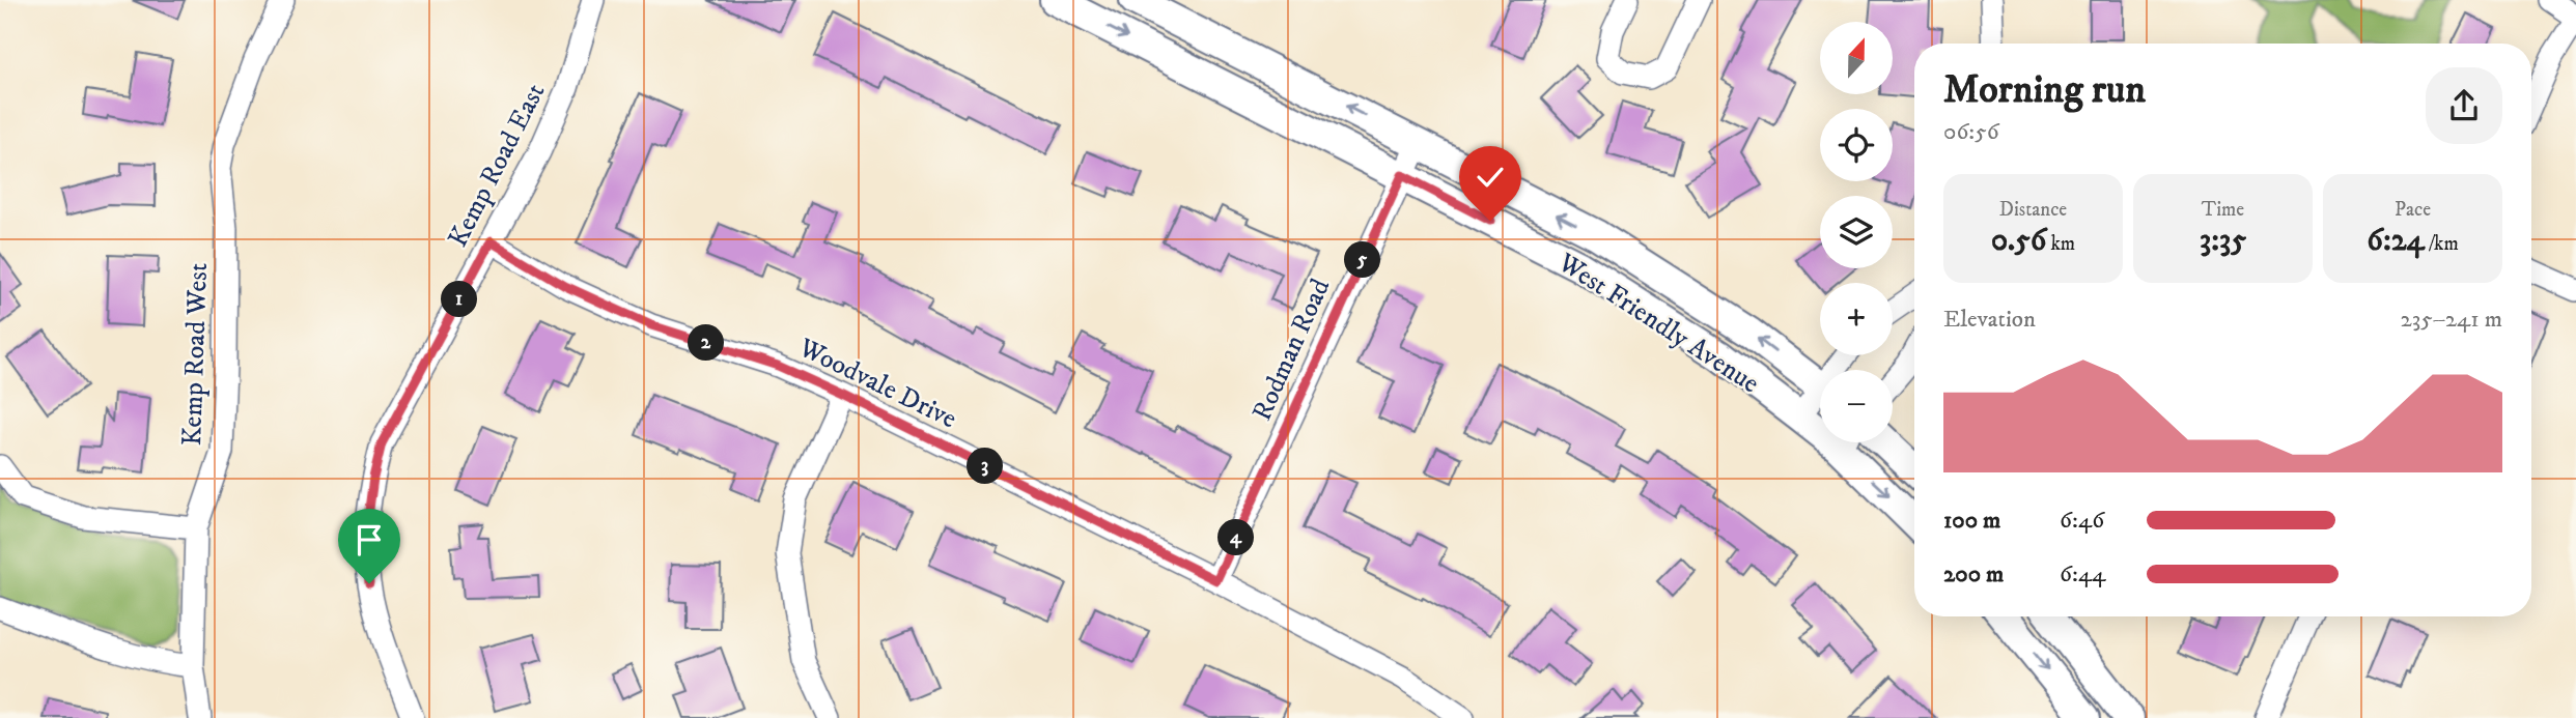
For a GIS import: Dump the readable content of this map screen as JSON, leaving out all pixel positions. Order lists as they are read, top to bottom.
{
  "streets": {
    "main road": ["West Friendly Avenue"],
    "street": [
      "Kemp Road East",
      "Rodman Road",
      "Kemp Road West",
      "Woodvale Drive"
    ]
  },
  "crossings": [
    ["Kemp Road East", "Woodvale Drive"],
    ["West Friendly Avenue", "Rodman Road"],
    ["Rodman Road", "Woodvale Drive"]
  ],
  "north": "top",
  "page": {
    "map_buttons": ["+", "−"],
    "heading": ["Morning run", "06:56"],
    "stats": [
      ["Distance", "0.56 km"],
      ["Time", "3:35"],
      ["Pace", "6:24 /km"]
    ],
    "pins": [
      "5",
      "1",
      "2",
      "3",
      "4"
    ],
    "chart": ["Elevation", "235–241 m"],
    "list": [
      {
        "name": "100 m",
        "note": "6:46"
      },
      {
        "name": "200 m",
        "note": "6:44"
      }
    ]
  }
}
